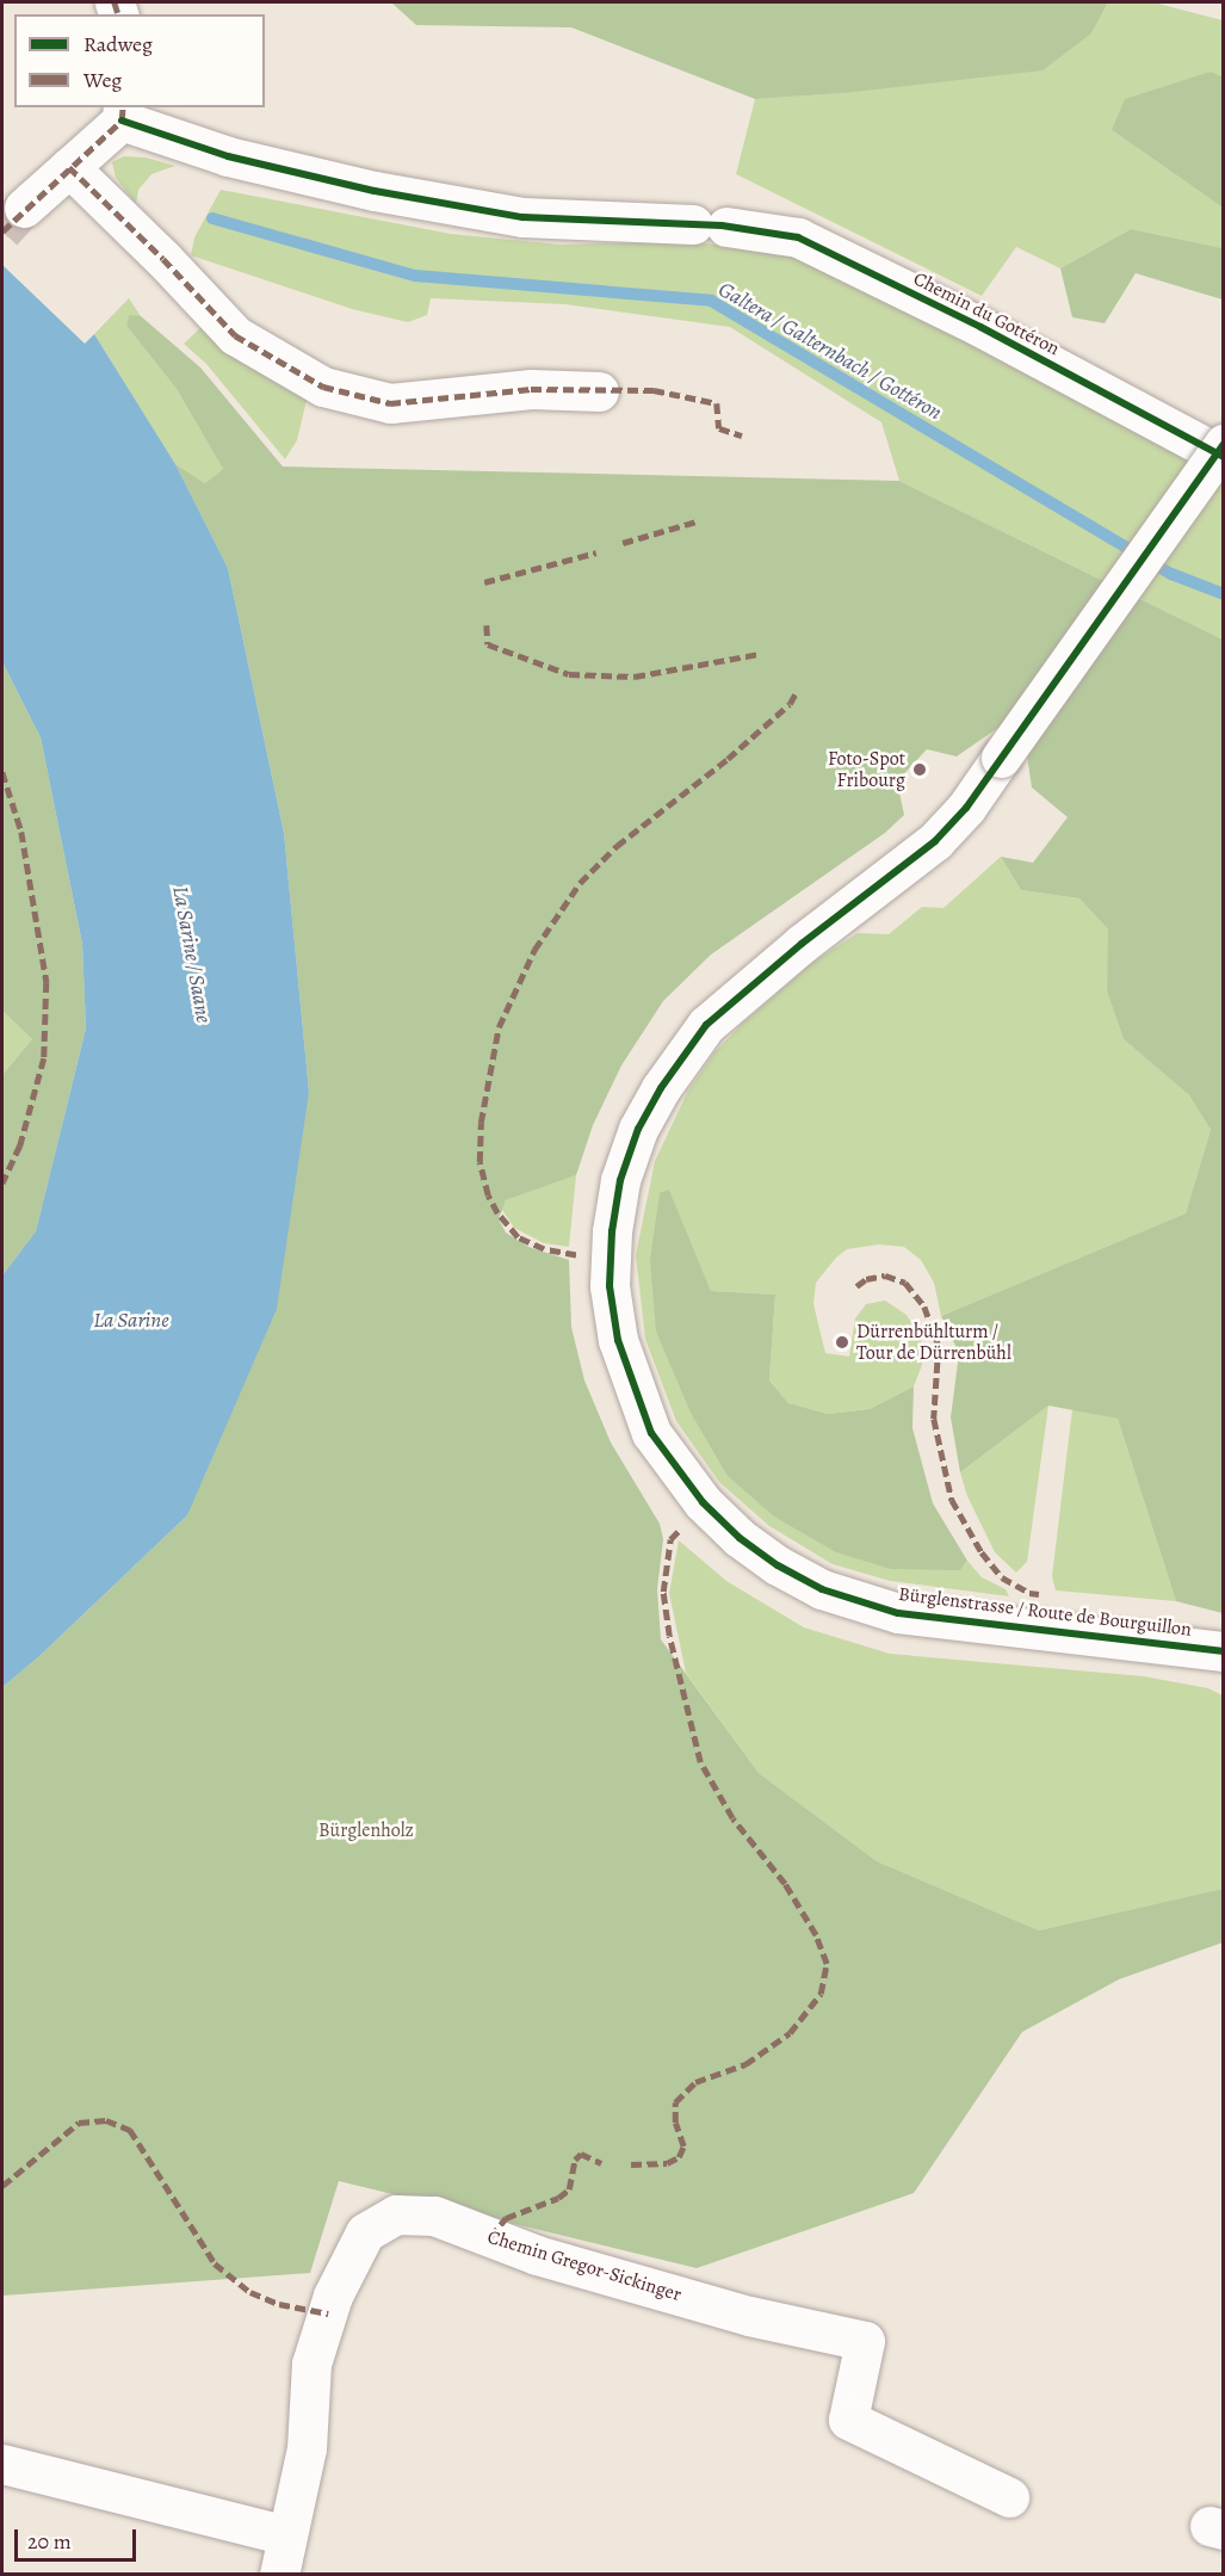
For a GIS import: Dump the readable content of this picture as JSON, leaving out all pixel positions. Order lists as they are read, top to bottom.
{
  "streets": {
    "street": ["Chemin du Gottéron", "Bürglenstrasse / Route de Bourguillon", "Chemin Gregor-Sickinger"]
  },
  "water": ["Galtera / Galternbach / Gottéron", "La Sarine / Saane", "La Sarine"],
  "parks": ["Bürglenholz"],
  "places": ["Foto-Spot Fribourg", "Dürrenbühlturm / Tour de Dürrenbühl"],
  "legend": ["Radweg", "Weg"],
  "scale_bar": "20 m"
}
